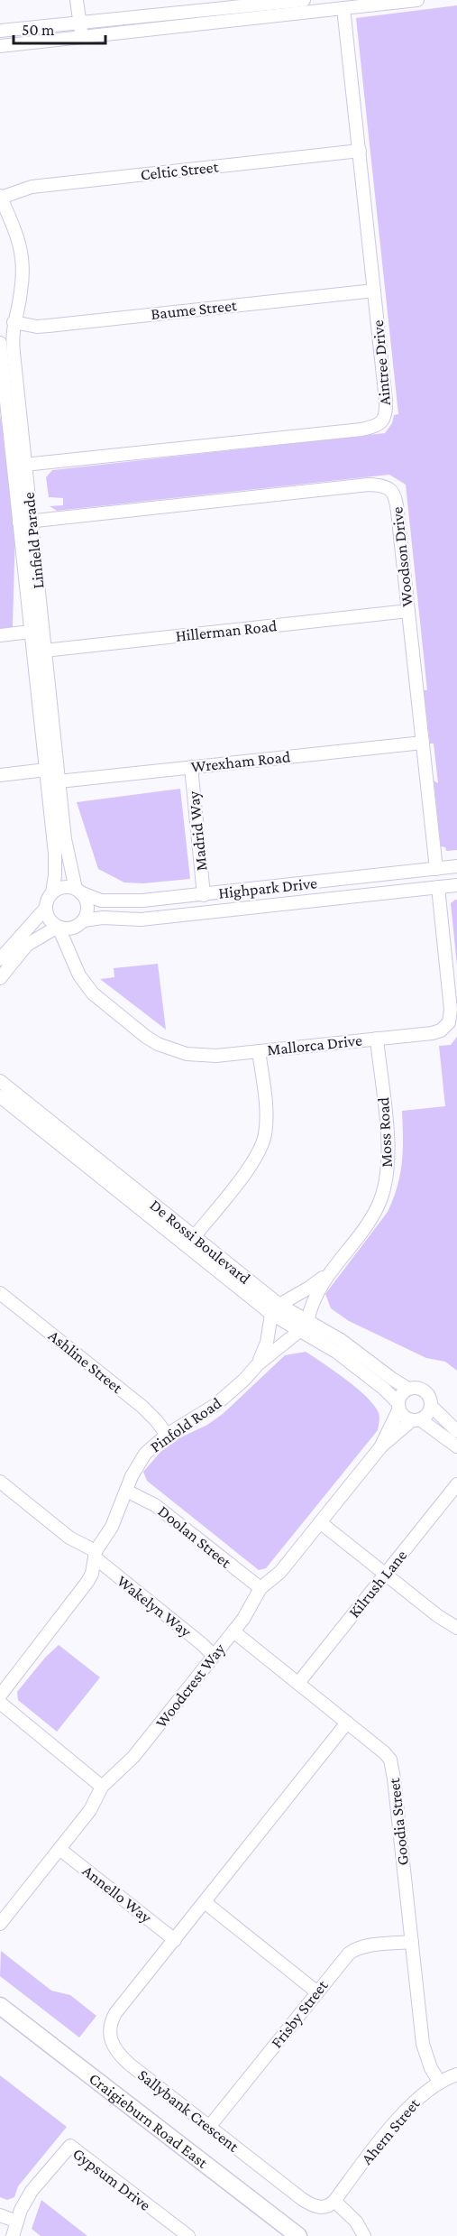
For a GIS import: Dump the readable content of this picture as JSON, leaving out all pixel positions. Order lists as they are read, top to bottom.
{
  "streets": {
    "main road": ["Craigieburn Road East"],
    "street": [
      "Celtic Street",
      "Baume Street",
      "Aintree Drive",
      "Linfield Parade",
      "Woodson Drive",
      "Hillerman Road",
      "Wrexham Road",
      "Madrid Way",
      "Highpark Drive",
      "Mallorca Drive",
      "Moss Road",
      "De Rossi Boulevard",
      "Ashline Street",
      "Pinfold Road",
      "Doolan Street",
      "Kilrush Lane",
      "Wakelyn Way",
      "Woodcrest Way",
      "Goodia Street",
      "Annello Way",
      "Frisby Street",
      "Sallybank Crescent",
      "Ahern Street",
      "Gypsum Drive"
    ]
  },
  "crossings": [
    ["Celtic Street", "Aintree Drive"],
    ["Celtic Street", "Linfield Parade"],
    ["Baume Street", "Aintree Drive"],
    ["Baume Street", "Linfield Parade"],
    ["Aintree Drive", "Linfield Parade"],
    ["Linfield Parade", "Woodson Drive"],
    ["Linfield Parade", "Hillerman Road"],
    ["Linfield Parade", "Wrexham Road"],
    ["Linfield Parade", "Highpark Drive"],
    ["Linfield Parade", "Mallorca Drive"],
    ["Woodson Drive", "Hillerman Road"],
    ["Woodson Drive", "Wrexham Road"],
    ["Woodson Drive", "Highpark Drive"],
    ["Wrexham Road", "Madrid Way"],
    ["Madrid Way", "Highpark Drive"],
    ["Highpark Drive", "Mallorca Drive"],
    ["Mallorca Drive", "Moss Road"],
    ["Moss Road", "De Rossi Boulevard"],
    ["Moss Road", "Pinfold Road"],
    ["De Rossi Boulevard", "Pinfold Road"],
    ["De Rossi Boulevard", "Woodcrest Way"],
    ["Ashline Street", "Pinfold Road"],
    ["Pinfold Road", "Doolan Street"],
    ["Pinfold Road", "Wakelyn Way"],
    ["Doolan Street", "Woodcrest Way"],
    ["Kilrush Lane", "Goodia Street"],
    ["Wakelyn Way", "Woodcrest Way"],
    ["Woodcrest Way", "Goodia Street"],
    ["Woodcrest Way", "Annello Way"],
    ["Goodia Street", "Frisby Street"],
    ["Goodia Street", "Ahern Street"],
    ["Annello Way", "Sallybank Crescent"],
    ["Frisby Street", "Sallybank Crescent"],
    ["Sallybank Crescent", "Ahern Street"]
  ],
  "scale_bar": "50 m"
}
